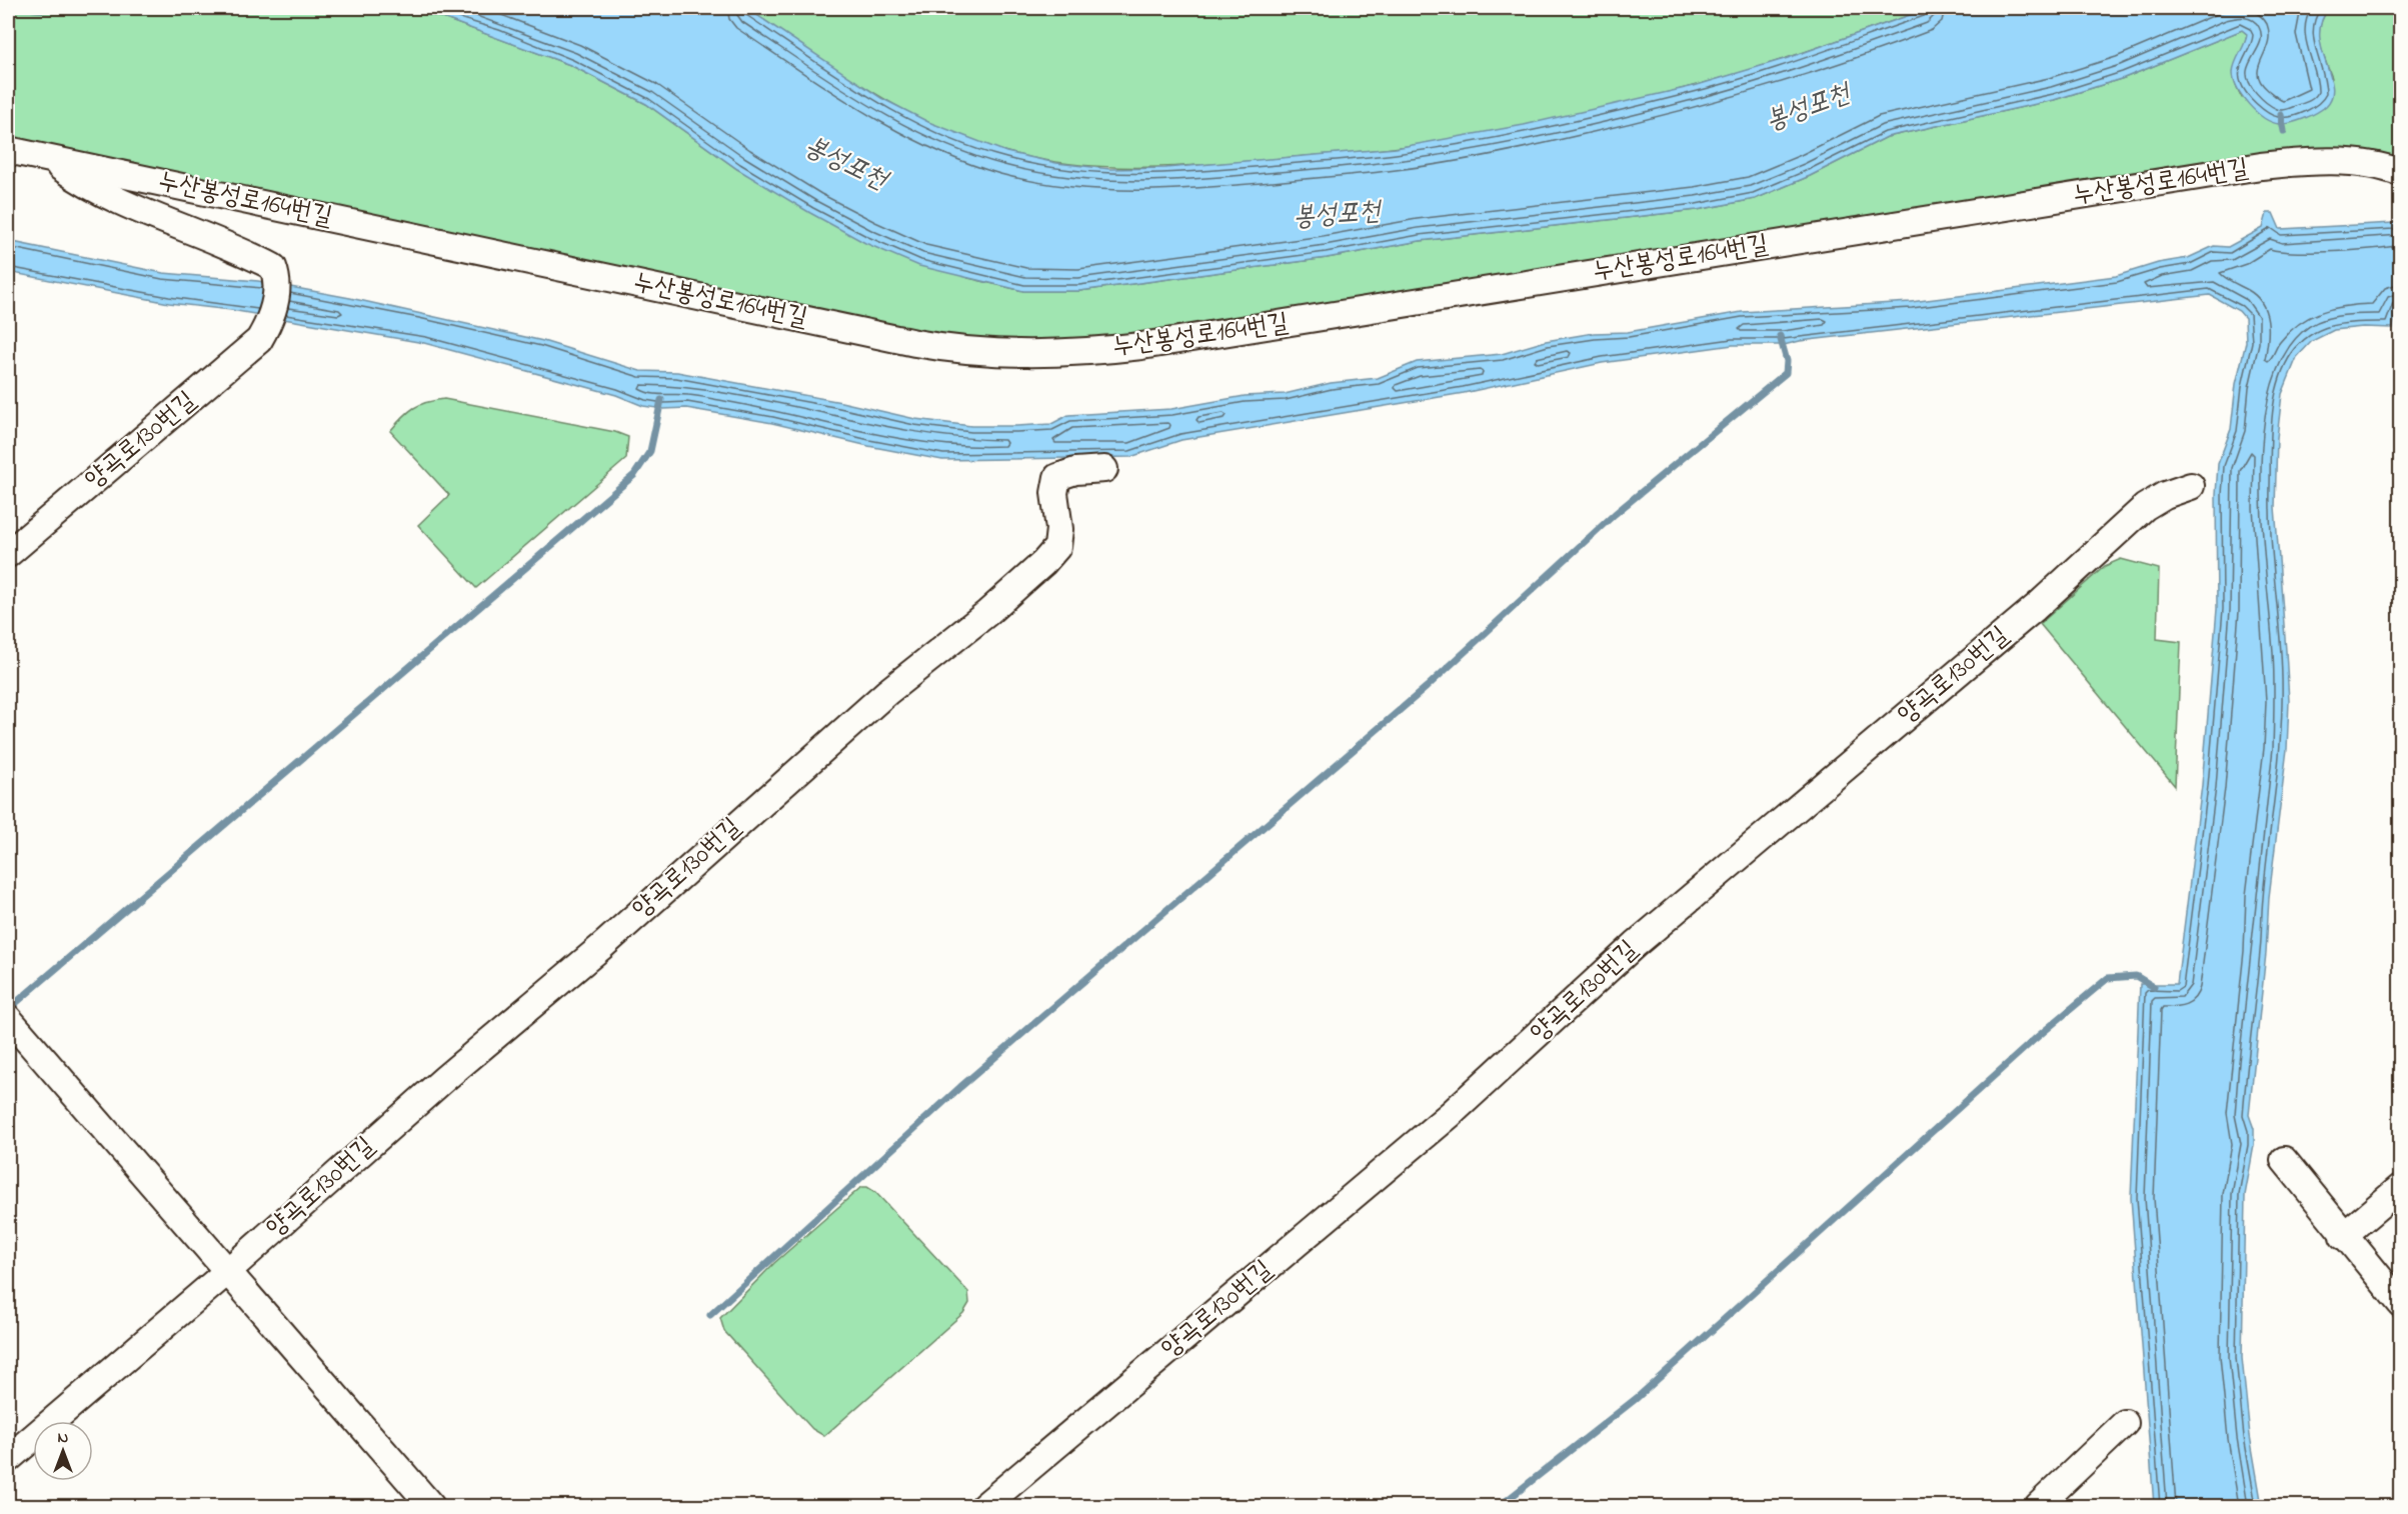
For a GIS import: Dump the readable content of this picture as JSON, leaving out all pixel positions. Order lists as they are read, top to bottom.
{
  "streets": {
    "lane": ["누산봉성로164번길", "양곡로130번길"]
  },
  "crossings": [
    ["누산봉성로164번길", "양곡로130번길"]
  ],
  "water": ["봉성포천"],
  "north": "top"
}
